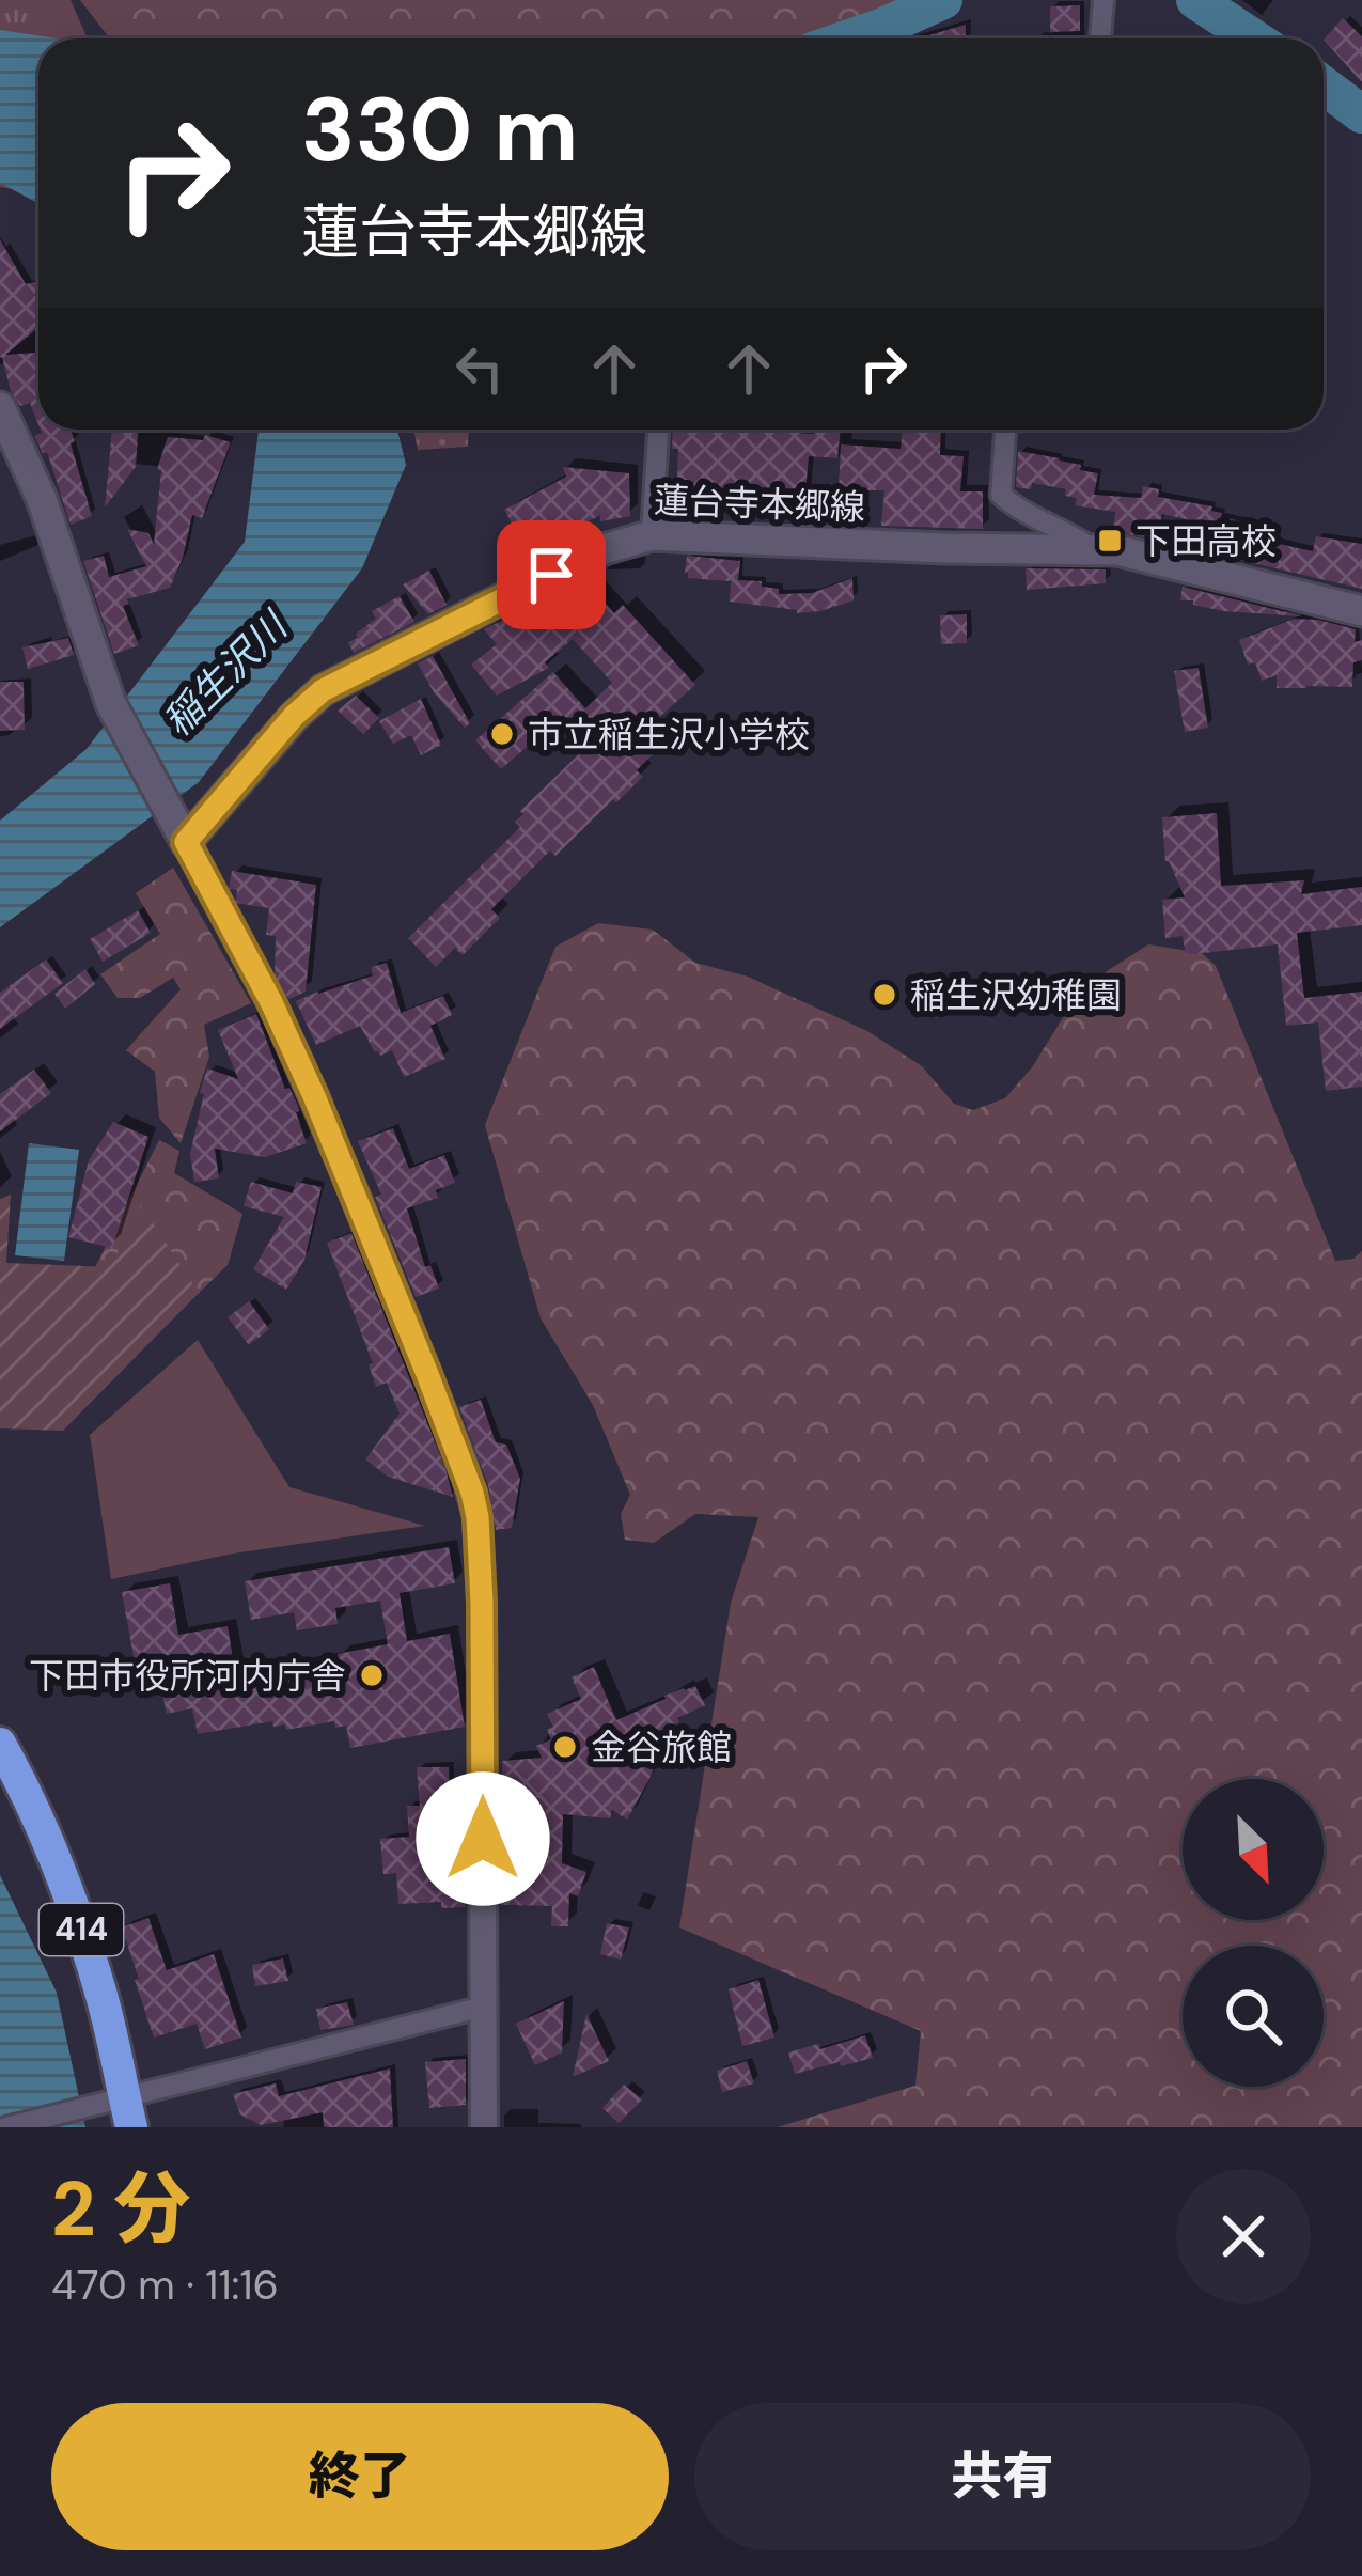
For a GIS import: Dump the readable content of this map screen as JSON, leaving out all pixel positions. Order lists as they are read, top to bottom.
{
  "streets": {
    "highway": ["414"],
    "main road": ["蓮台寺本郷線"]
  },
  "water": ["稲生沢川"],
  "places": {
    "transit": ["下田高校"],
    "other": [
      "市立稲生沢小学校",
      "稲生沢幼稚園",
      "下田市役所河内庁舎",
      "金谷旅館"
    ]
  },
  "north": "bottom right",
  "page": {
    "turn": ["330 m", "蓮台寺本郷線"],
    "heading": ["2 分", "470 m · 11:16"],
    "buttons": ["終了", "共有"]
  }
}
